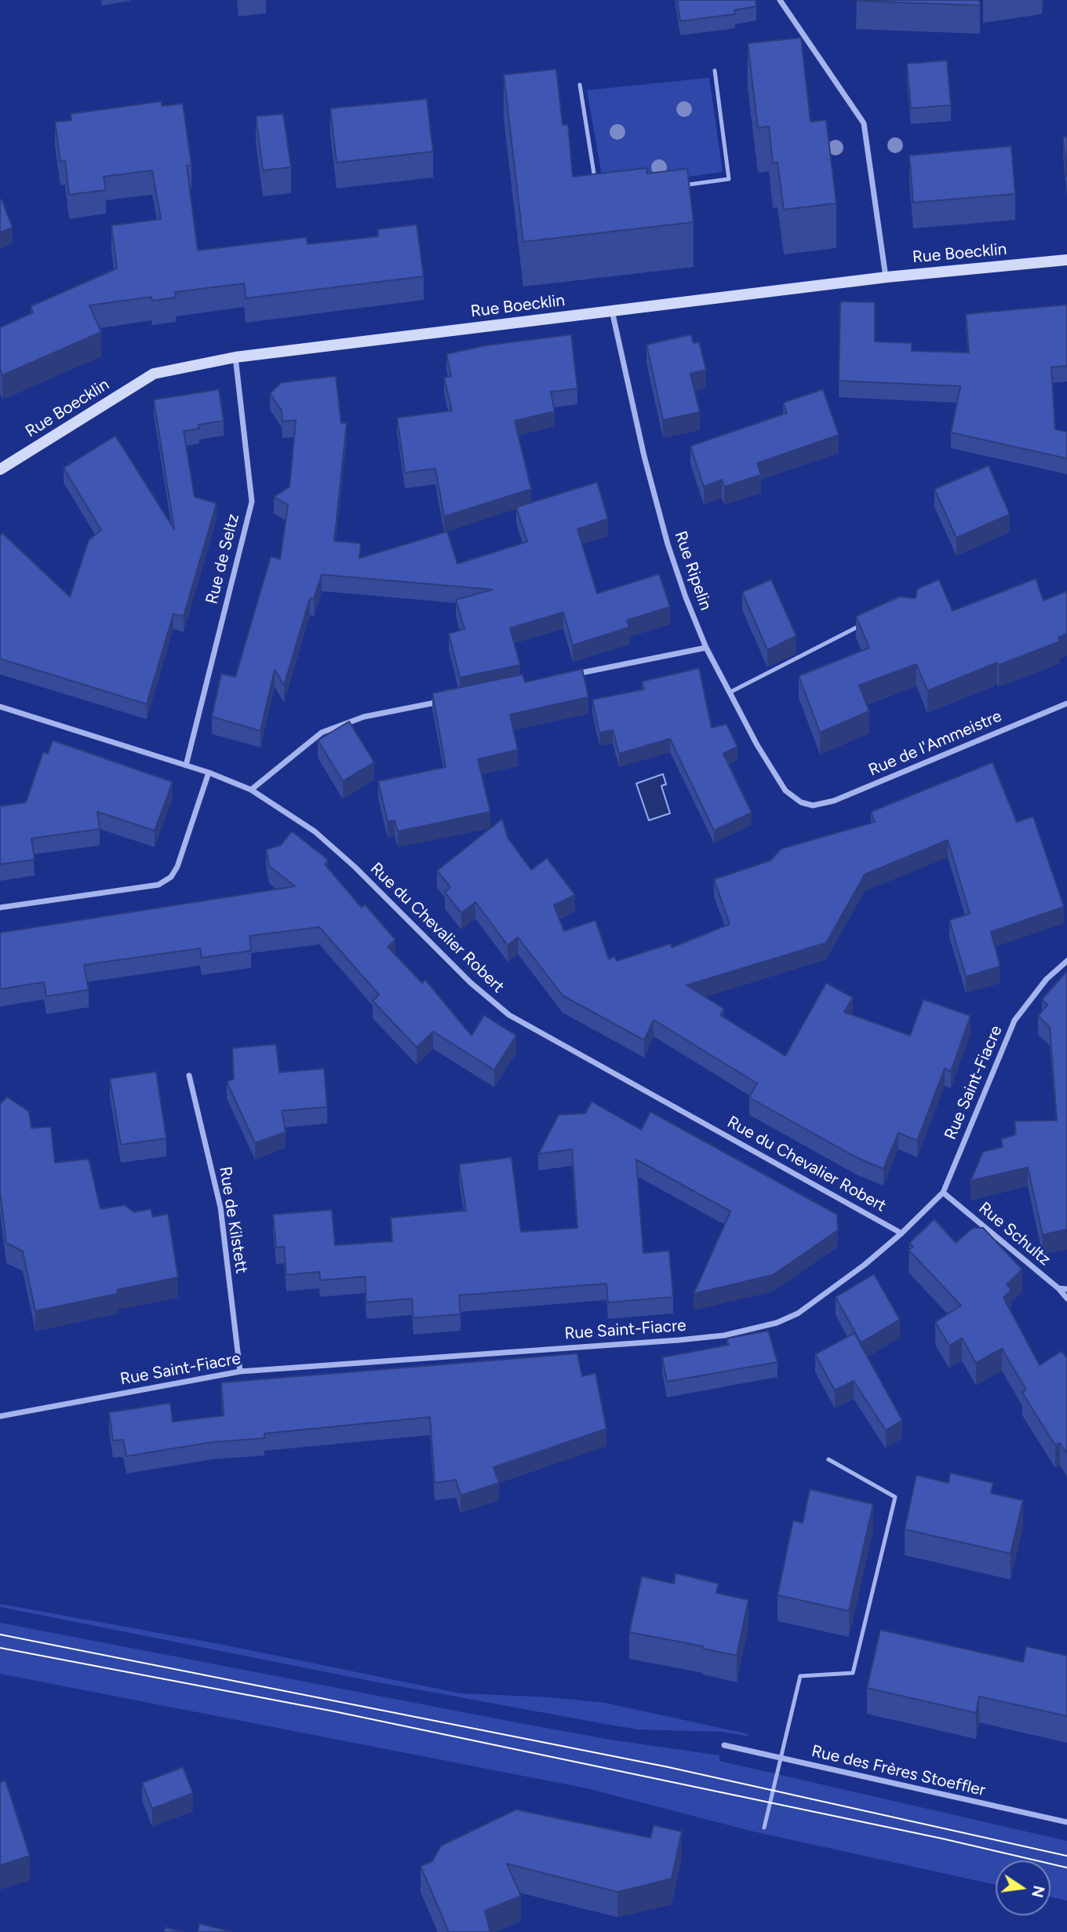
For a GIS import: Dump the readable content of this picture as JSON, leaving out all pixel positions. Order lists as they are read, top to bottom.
{
  "streets": {
    "main road": ["Rue Boecklin"],
    "street": [
      "Rue de Seltz",
      "Rue Ripelin",
      "Rue de l'Ammeistre",
      "Rue du Chevalier Robert",
      "Rue Saint-Fiacre",
      "Rue de Kilstett",
      "Rue Schultz",
      "Rue des Frères Stoeffler"
    ]
  },
  "crossings": [
    ["Rue Boecklin", "Rue de Seltz"],
    ["Rue Boecklin", "Rue Ripelin"],
    ["Rue de Seltz", "Rue du Chevalier Robert"],
    ["Rue Ripelin", "Rue de l'Ammeistre"],
    ["Rue du Chevalier Robert", "Rue Saint-Fiacre"],
    ["Rue Saint-Fiacre", "Rue de Kilstett"],
    ["Rue Saint-Fiacre", "Rue Schultz"]
  ],
  "north": "right"
}
